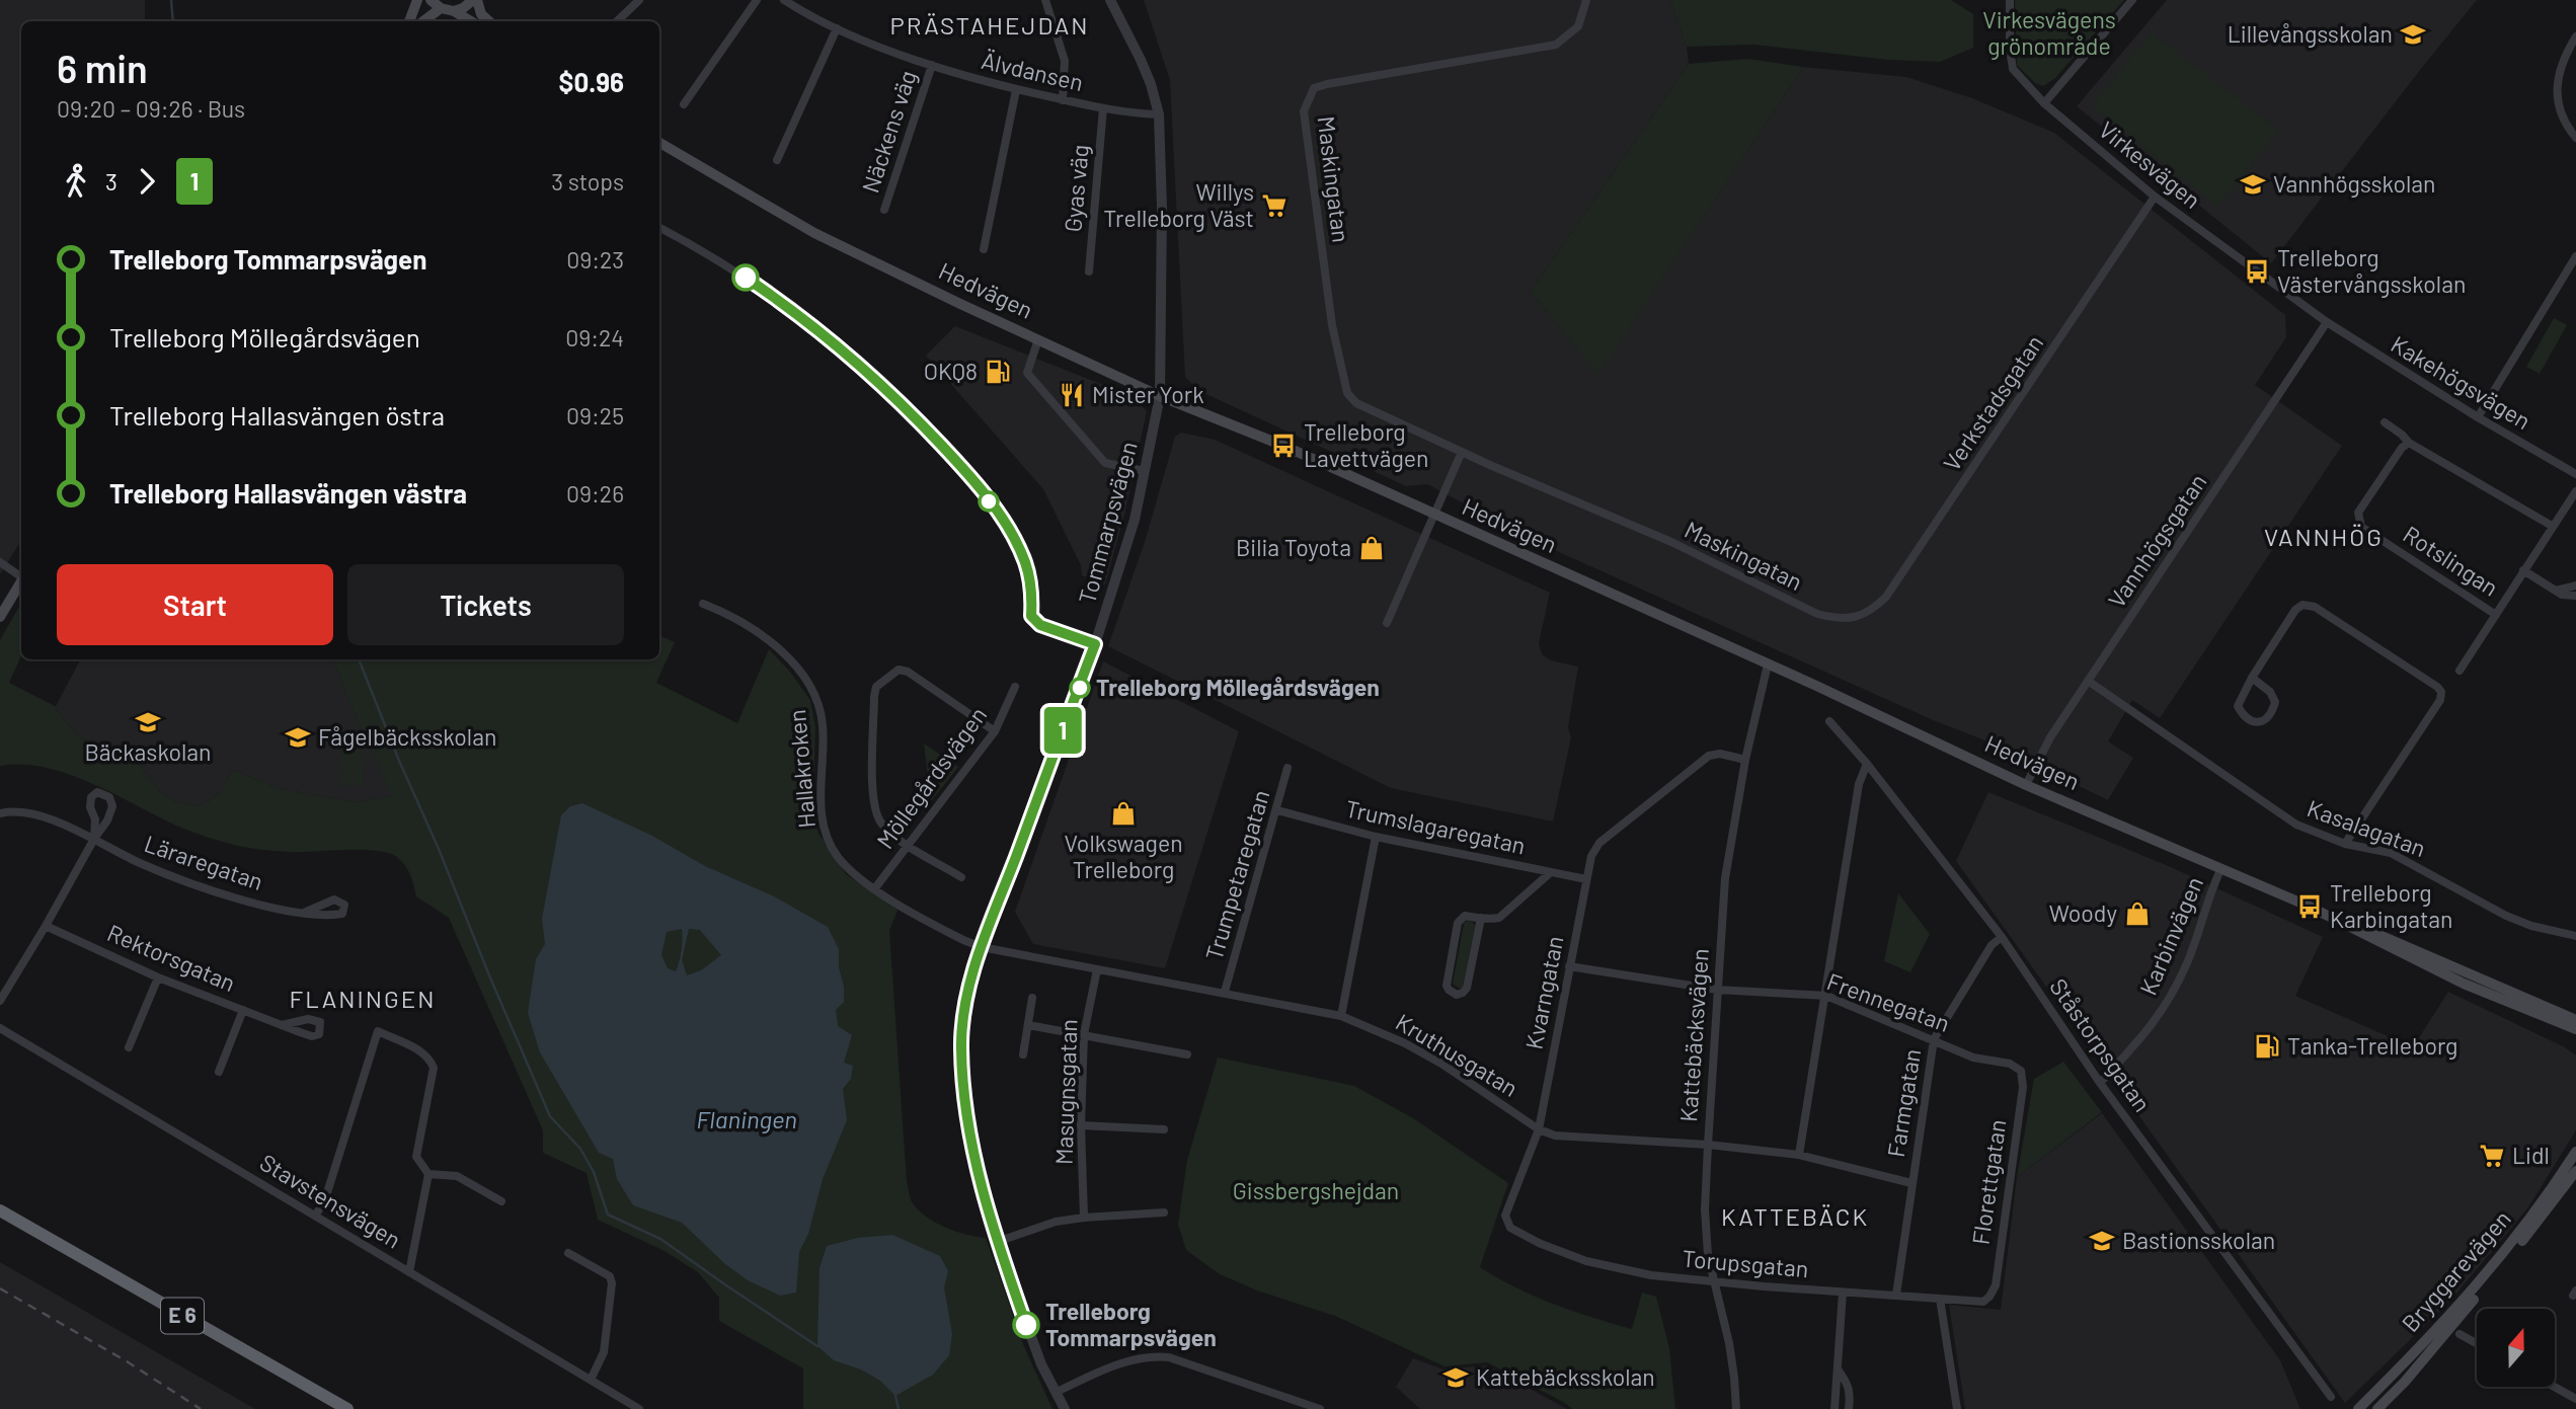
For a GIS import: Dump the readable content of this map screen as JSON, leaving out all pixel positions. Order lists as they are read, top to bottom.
{
  "streets": {
    "highway": ["E 6"],
    "main road": ["Hedvägen", "Bryggarevägen"],
    "street": [
      "Älvdansen",
      "Näckens väg",
      "Virkesvägen",
      "Maskingatan",
      "Gyas väg",
      "Kakehögsvägen",
      "Verkstadsgatan",
      "Tommarpsvägen",
      "Vannhögsgatan",
      "Rotslingan",
      "Hallakroken",
      "Möllegårdsvägen",
      "Trumslagaregatan",
      "Kasalagatan",
      "Läraregatan",
      "Trumpetaregatan",
      "Karbinvägen",
      "Rektorsgatan",
      "Kvarngatan",
      "Frennegatan",
      "Kattebäcksvägen",
      "Ståstorpsgatan",
      "Kruthusgatan",
      "Masugnsgatan",
      "Farmgatan",
      "Florettgatan",
      "Stavstensvägen",
      "Torupsgatan"
    ]
  },
  "crossings": [
    ["Älvdansen", "Näckens väg"],
    ["Älvdansen", "Gyas väg"],
    ["Älvdansen", "Tommarpsvägen"],
    ["Virkesvägen", "Kakehögsvägen"],
    ["Virkesvägen", "Verkstadsgatan"],
    ["Virkesvägen", "Vannhögsgatan"],
    ["Maskingatan", "Verkstadsgatan"],
    ["Hedvägen", "Tommarpsvägen"],
    ["Hedvägen", "Vannhögsgatan"],
    ["Hedvägen", "Karbinvägen"],
    ["Hedvägen", "Kattebäcksvägen"],
    ["Kakehögsvägen", "Vannhögsgatan"],
    ["Tommarpsvägen", "Hallakroken"],
    ["Tommarpsvägen", "Kruthusgatan"],
    ["Vannhögsgatan", "Kasalagatan"],
    ["Hallakroken", "Möllegårdsvägen"],
    ["Hallakroken", "Kruthusgatan"],
    ["Trumslagaregatan", "Trumpetaregatan"],
    ["Trumslagaregatan", "Kvarngatan"],
    ["Trumpetaregatan", "Kruthusgatan"],
    ["Karbinvägen", "Ståstorpsgatan"],
    ["Kvarngatan", "Frennegatan"],
    ["Kvarngatan", "Kattebäcksvägen"],
    ["Kvarngatan", "Kruthusgatan"],
    ["Kvarngatan", "Torupsgatan"],
    ["Frennegatan", "Kattebäcksvägen"],
    ["Frennegatan", "Farmgatan"],
    ["Frennegatan", "Florettgatan"],
    ["Kattebäcksvägen", "Kruthusgatan"],
    ["Kattebäcksvägen", "Torupsgatan"],
    ["Ståstorpsgatan", "Farmgatan"],
    ["Kruthusgatan", "Masugnsgatan"],
    ["Kruthusgatan", "Farmgatan"],
    ["Farmgatan", "Torupsgatan"],
    ["Florettgatan", "Torupsgatan"]
  ],
  "districts": [
    "PRÄSTAHEJDAN",
    "VANNHÖG",
    "FLANINGEN",
    "KATTEBÄCK"
  ],
  "water": ["Flaningen"],
  "parks": ["Virkesvägens grönområde", "Gissbergshejdan"],
  "places": {
    "school or university": [
      "Lillevångsskolan",
      "Vannhögsskolan",
      "Bäckaskolan",
      "Fågelbäcksskolan",
      "Bastionsskolan",
      "Kattebäcksskolan"
    ],
    "supermarket": ["Willys Trelleborg Väst", "Lidl"],
    "bus stop": ["Trelleborg Västervångsskolan", "Trelleborg Lavettvägen", "Trelleborg Karbingatan"],
    "fuel station": ["OKQ8", "Tanka-Trelleborg"],
    "restaurant": ["Mister York"],
    "shop": ["Bilia Toyota", "Volkswagen Trelleborg", "Woody"],
    "other": ["Trelleborg Möllegårdsvägen", "Trelleborg Tommarpsvägen"]
  },
  "lines": ["bus line 1"],
  "north": "top",
  "page": {
    "on_map": "1",
    "heading": ["6 min", "09:20 – 09:26 · Bus", "$0.96"],
    "legs": ["3", "1", "3 stops"],
    "list": [
      {
        "name": "Trelleborg Tommarpsvägen",
        "value": "09:23"
      },
      {
        "name": "Trelleborg Möllegårdsvägen",
        "value": "09:24"
      },
      {
        "name": "Trelleborg Hallasvängen östra",
        "value": "09:25"
      },
      {
        "name": "Trelleborg Hallasvängen västra",
        "value": "09:26"
      }
    ],
    "buttons": ["Start", "Tickets"]
  }
}
